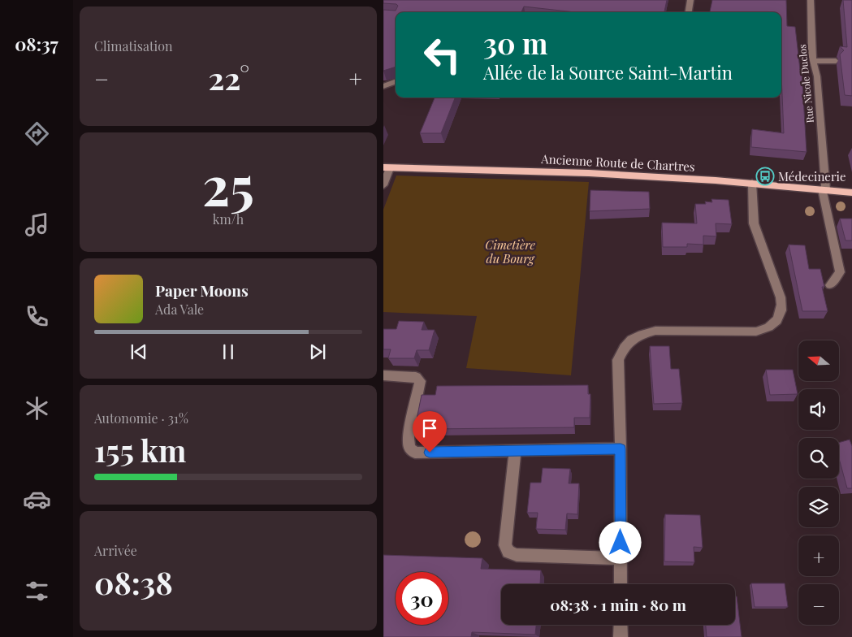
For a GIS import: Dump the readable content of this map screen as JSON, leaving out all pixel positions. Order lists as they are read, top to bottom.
{
  "streets": {
    "main road": ["Ancienne Route de Chartres"],
    "street": ["Rue Nicole Duclos"]
  },
  "crossings": [
    ["Rue Nicole Duclos", "Ancienne Route de Chartres"]
  ],
  "parks": ["Cimetière du Bourg"],
  "places": {
    "bus stop": ["Médecinerie"]
  },
  "north": "left",
  "page": {
    "tabs": "08:37",
    "tile": [
      "Climatisation",
      ["25", "km/h"],
      ["Autonomie · 31%", "155 km"],
      ["Arrivée", "08:38"]
    ],
    "turn": ["30 m", "Allée de la Source Saint-Martin"],
    "heat": ["−", "22°", "+"],
    "song": ["Paper Moons", "Ada Vale"],
    "map_buttons": ["+", "−"],
    "limit": "30",
    "trip": "08:38 · 1 min · 80 m"
  }
}
